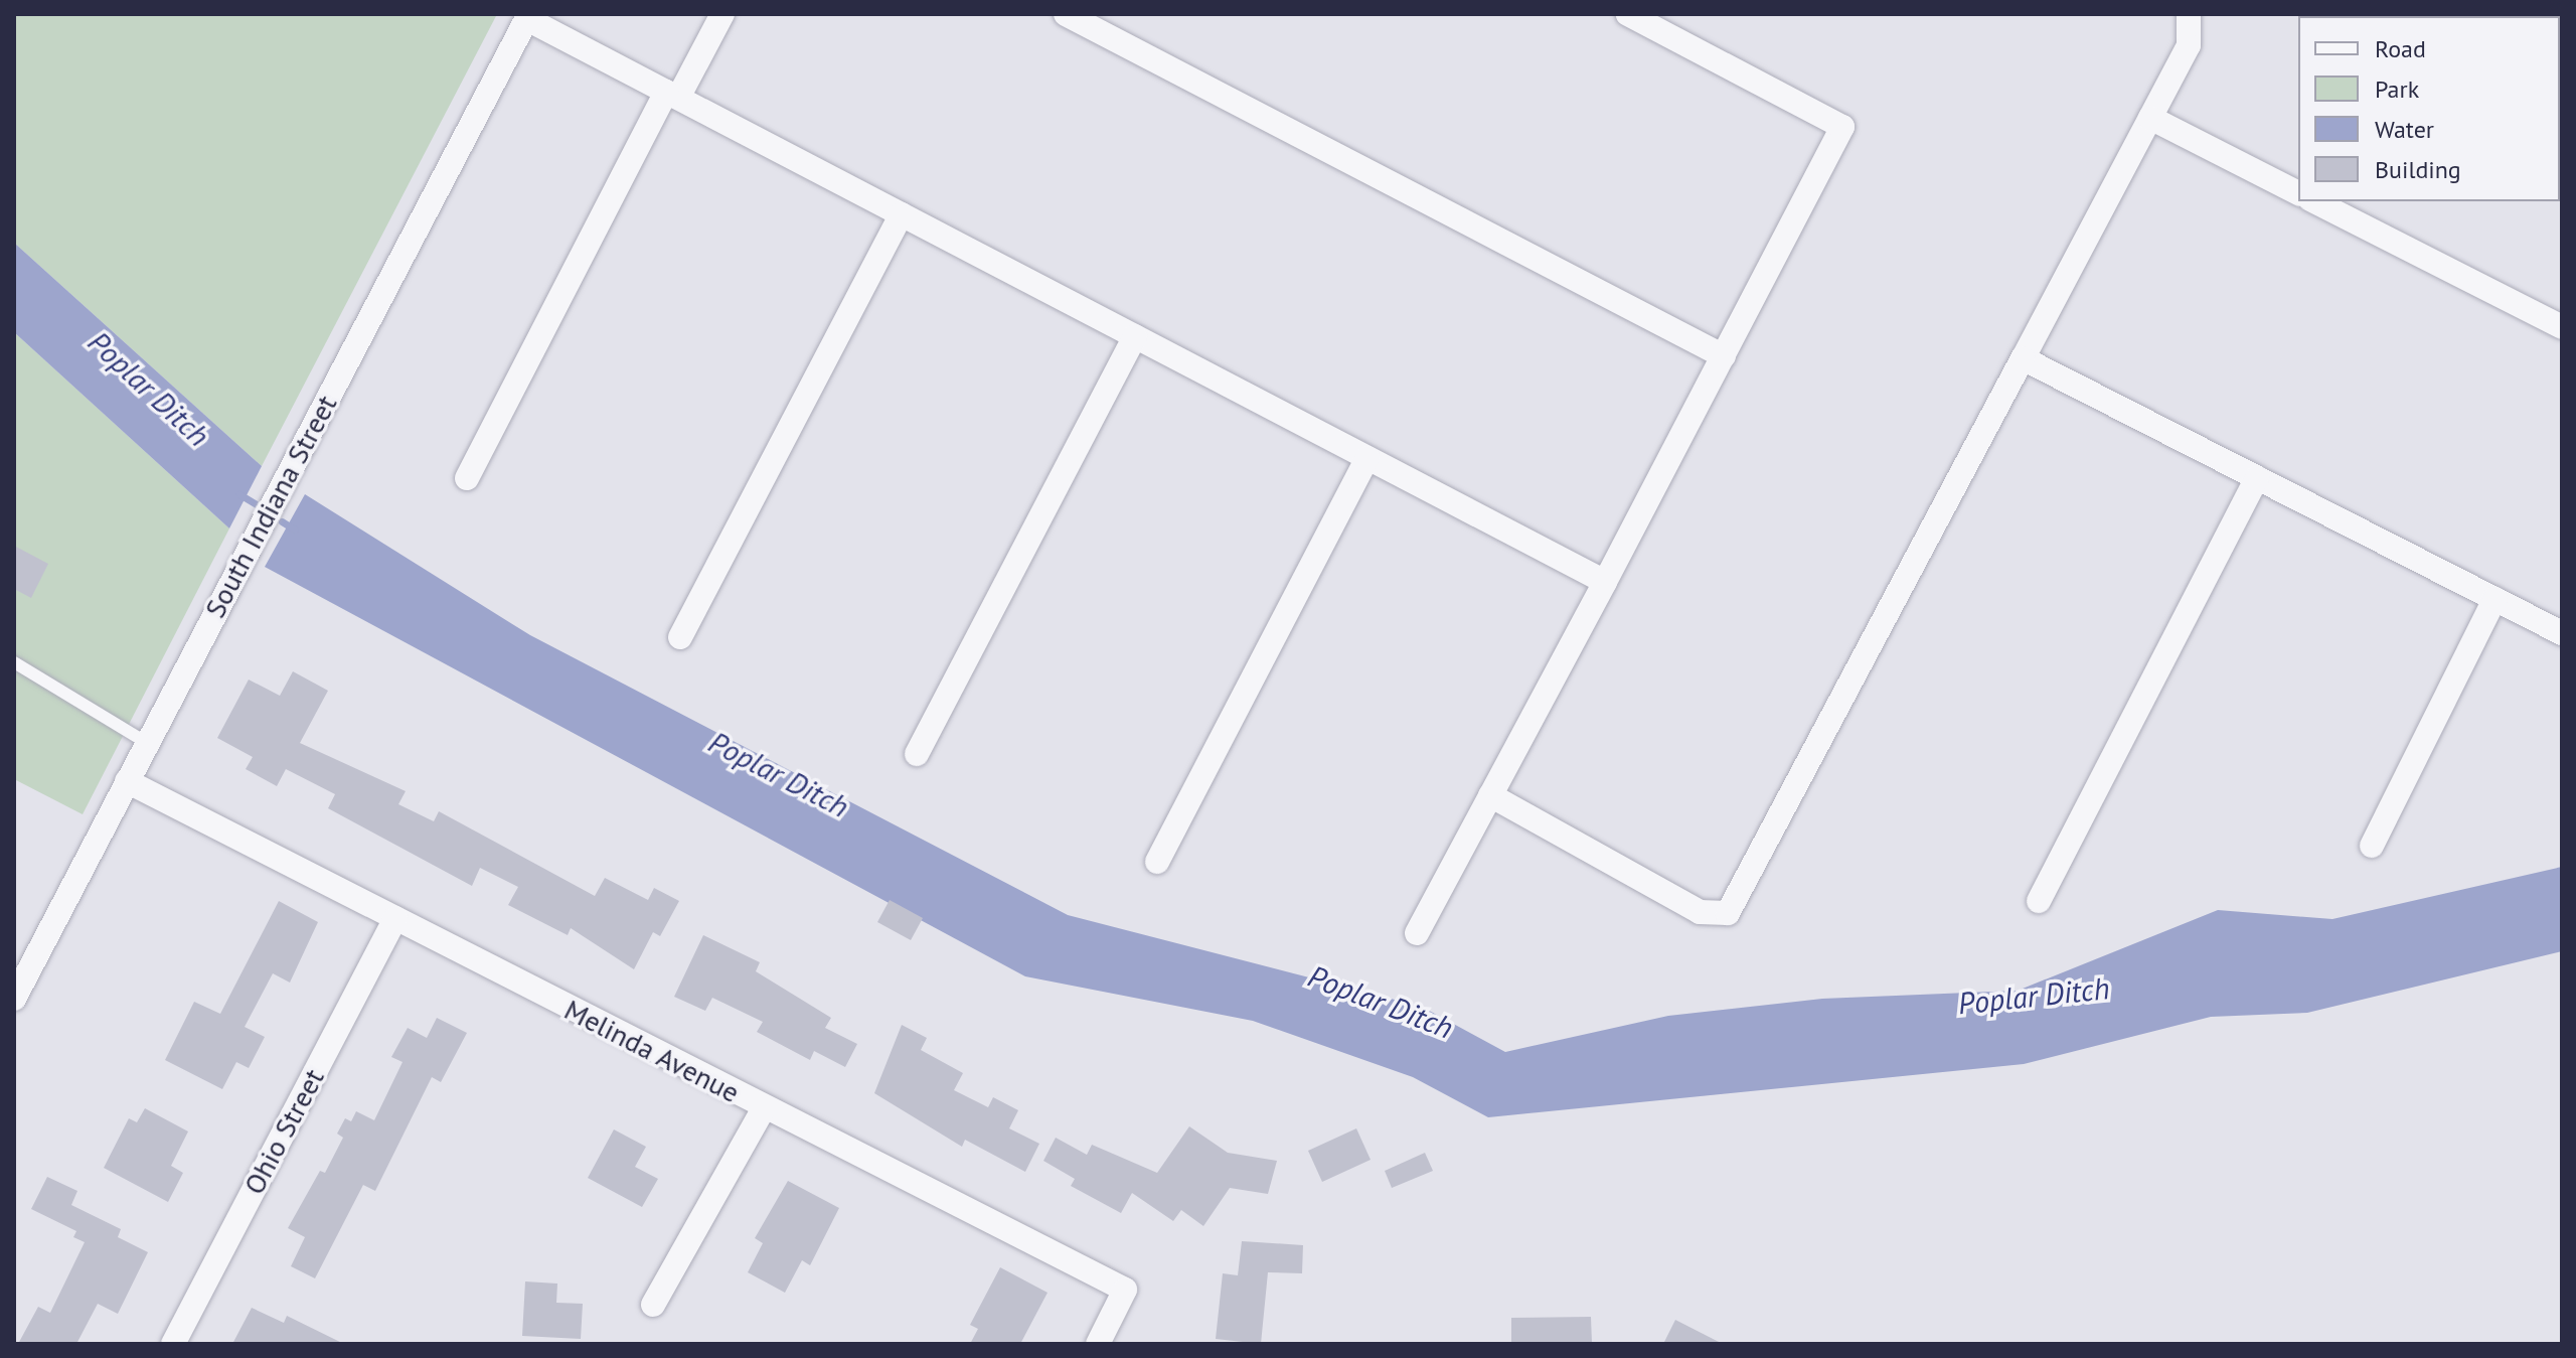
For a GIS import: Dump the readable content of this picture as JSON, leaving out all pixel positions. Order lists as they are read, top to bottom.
{
  "streets": {
    "street": ["South Indiana Street", "Melinda Avenue", "Ohio Street"]
  },
  "crossings": [
    ["South Indiana Street", "Melinda Avenue"],
    ["Melinda Avenue", "Ohio Street"]
  ],
  "water": ["Poplar Ditch"],
  "legend": [
    "Road",
    "Park",
    "Water",
    "Building"
  ]
}
